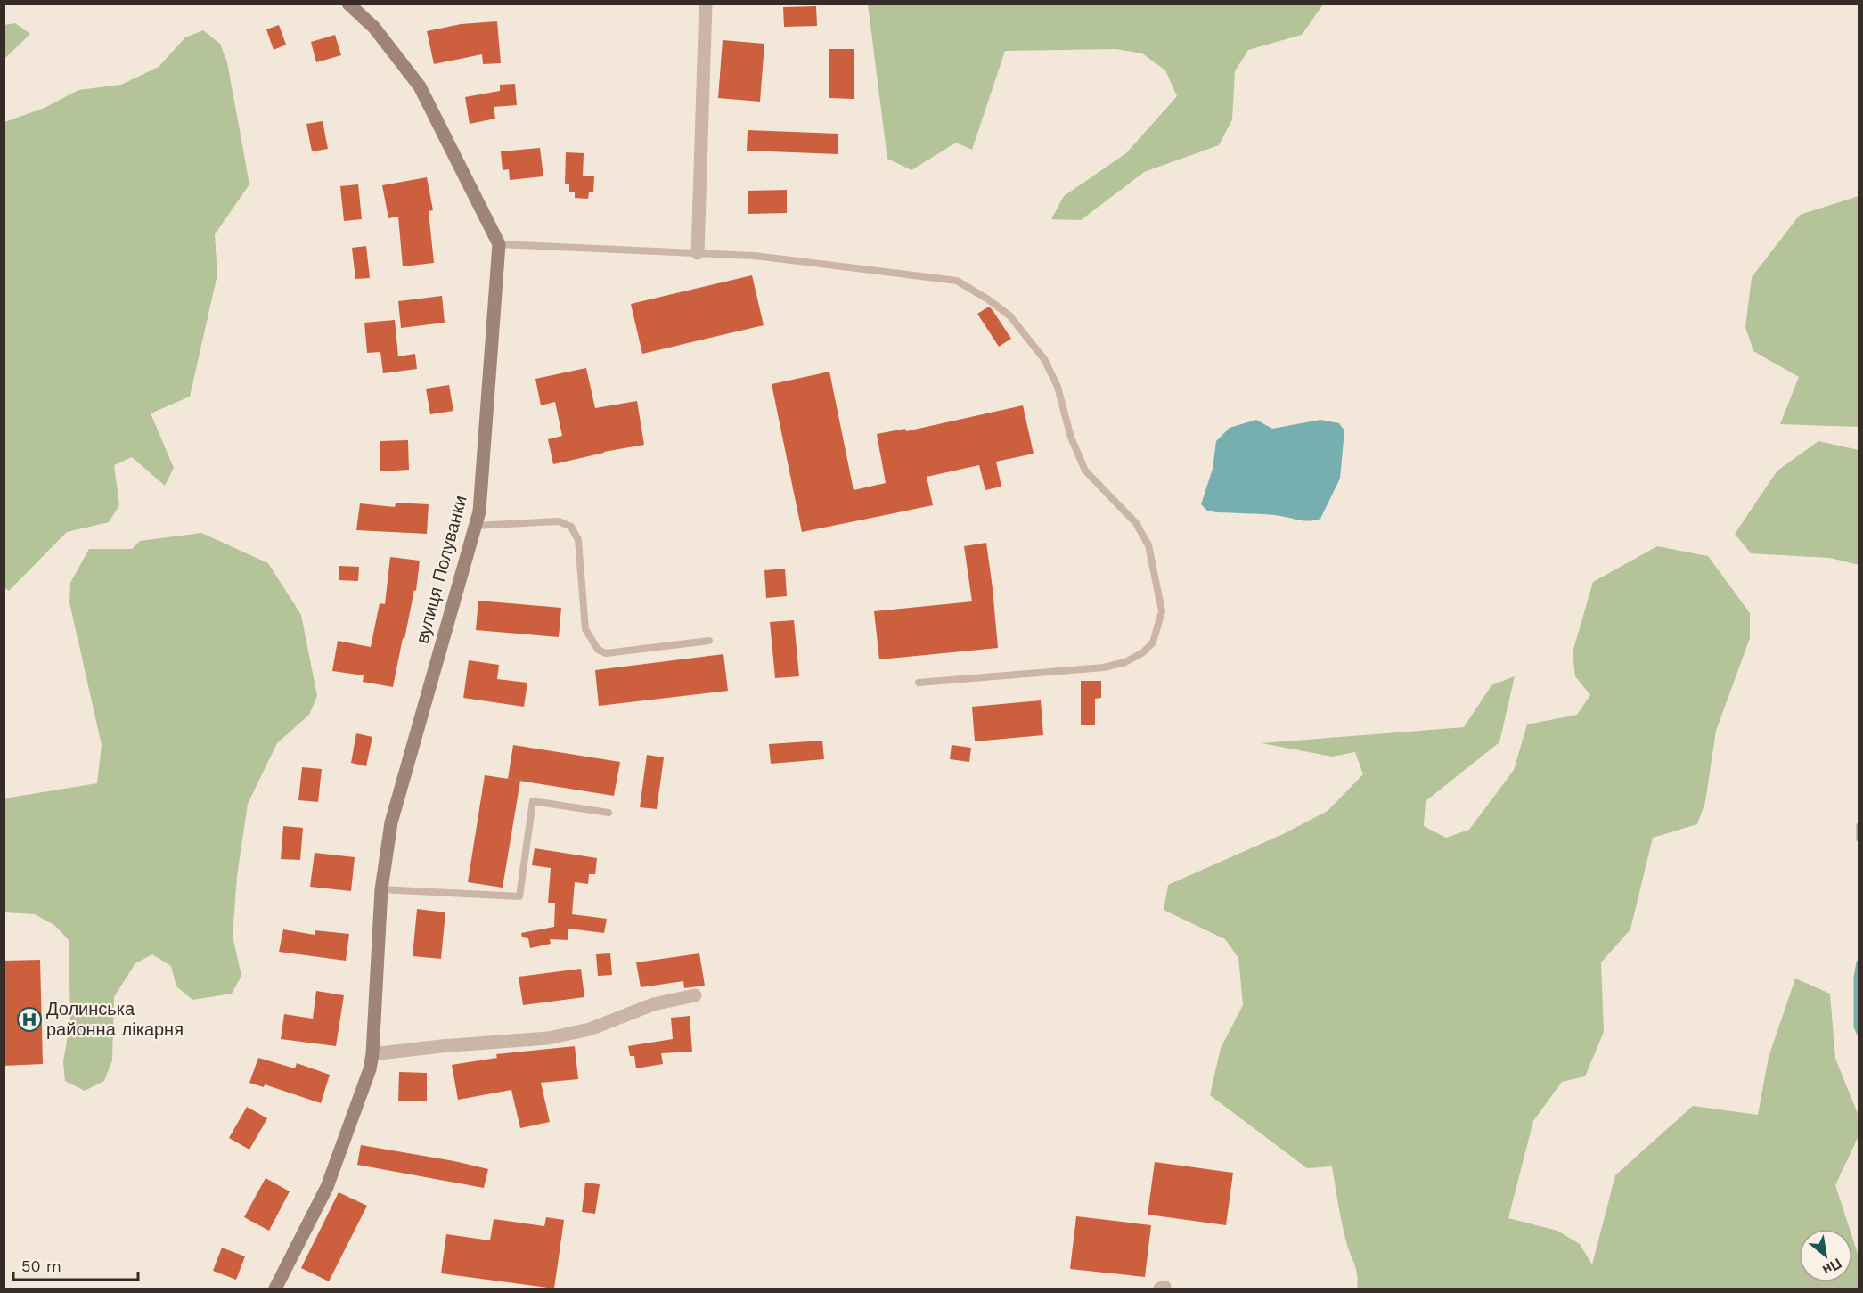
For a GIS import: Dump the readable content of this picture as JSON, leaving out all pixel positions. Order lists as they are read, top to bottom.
{
  "streets": {
    "street": ["вулиця Полуванки"]
  },
  "places": {
    "hospital": ["Долинська районна лікарня"]
  },
  "scale_bar": "50 m",
  "north": "bottom right"
}
